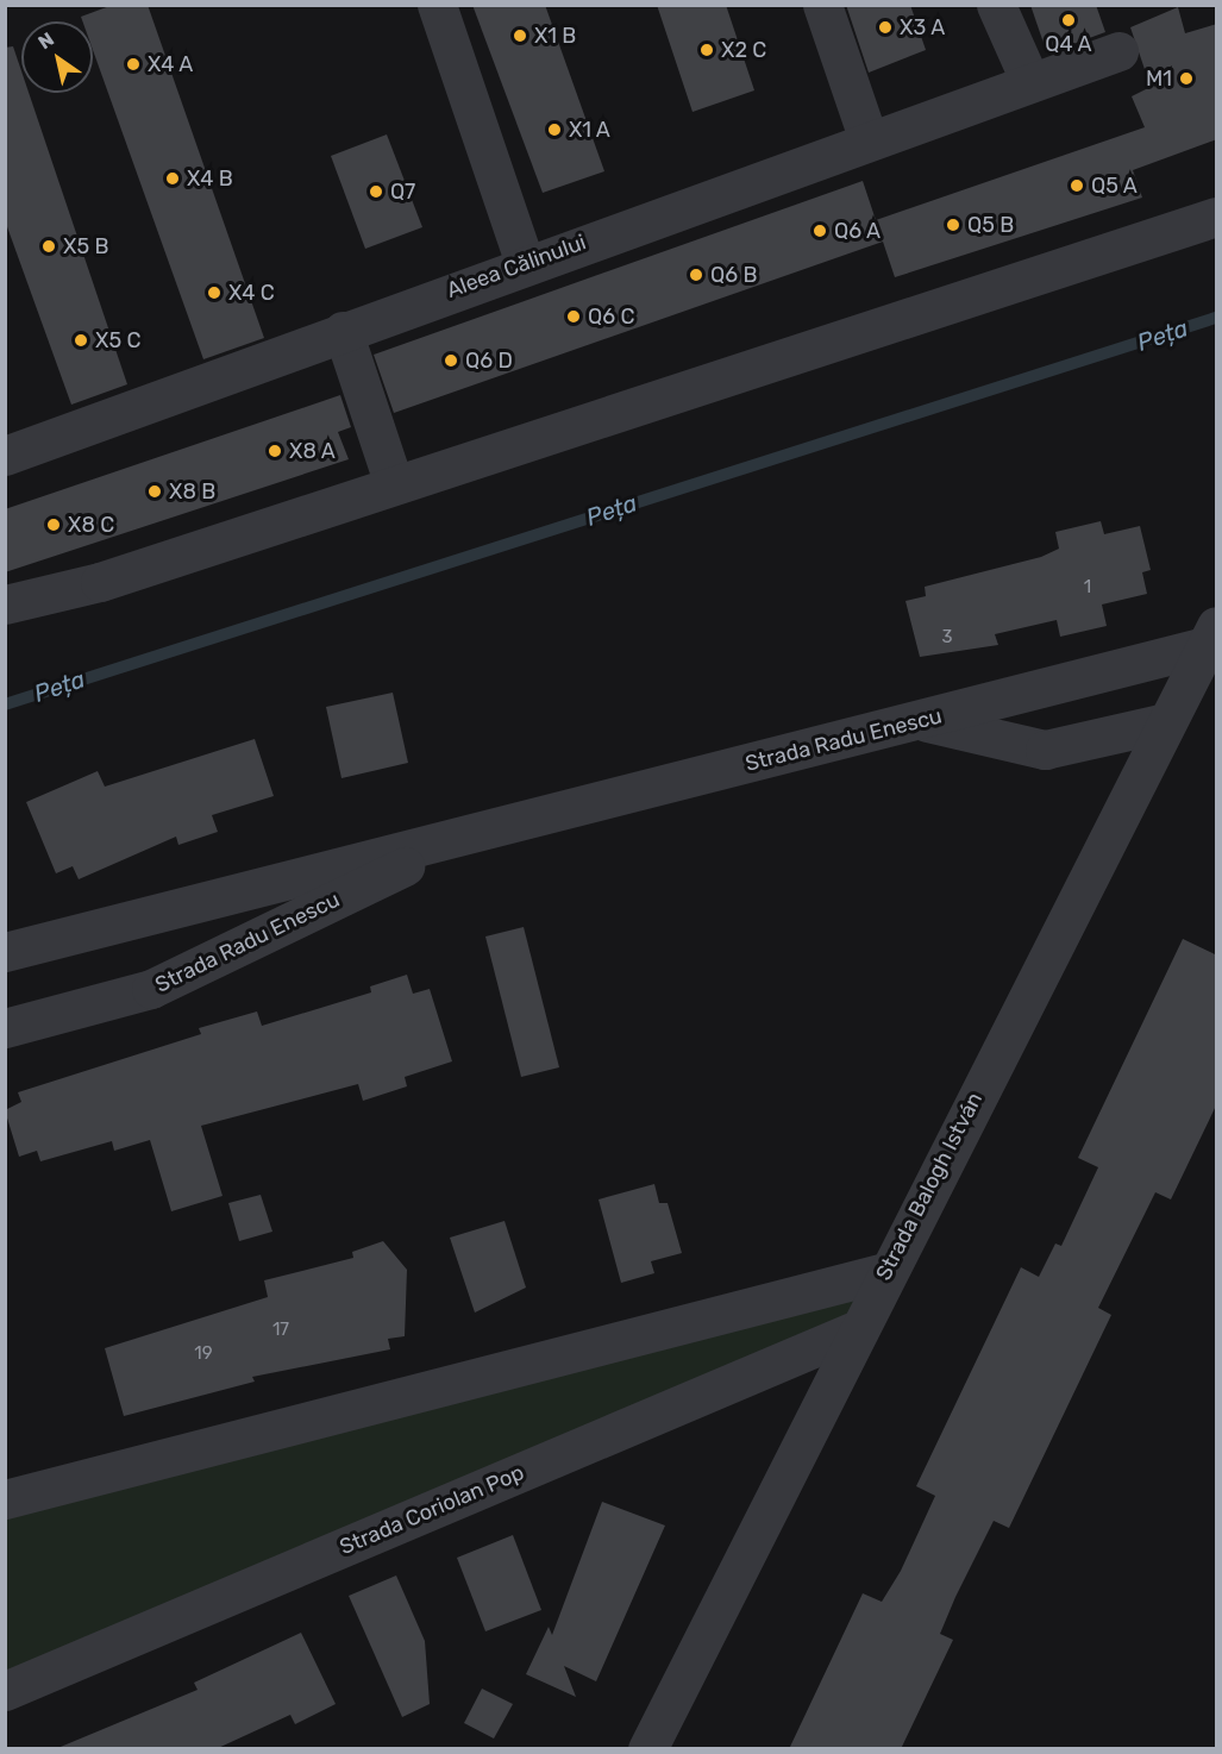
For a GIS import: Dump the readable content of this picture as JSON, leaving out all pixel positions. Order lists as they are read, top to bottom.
{
  "streets": {
    "street": [
      "Aleea Călinului",
      "Strada Radu Enescu",
      "Strada Balogh István",
      "Strada Coriolan Pop"
    ]
  },
  "crossings": [
    ["Strada Radu Enescu", "Strada Balogh István"],
    ["Strada Balogh István", "Strada Coriolan Pop"]
  ],
  "water": ["Peța"],
  "places": [
    "Q4 A",
    "X3 A",
    "X1 B",
    "X2 C",
    "X4 A",
    "M1",
    "X1 A",
    "X4 B",
    "Q5 A",
    "Q7",
    "Q5 B",
    "Q6 A",
    "X5 B",
    "Q6 B",
    "X4 C",
    "Q6 C",
    "X5 C",
    "Q6 D",
    "X8 A",
    "X8 B",
    "X8 C"
  ],
  "house_numbers": [
    "1",
    "3",
    "17",
    "19"
  ],
  "north": "top left"
}
